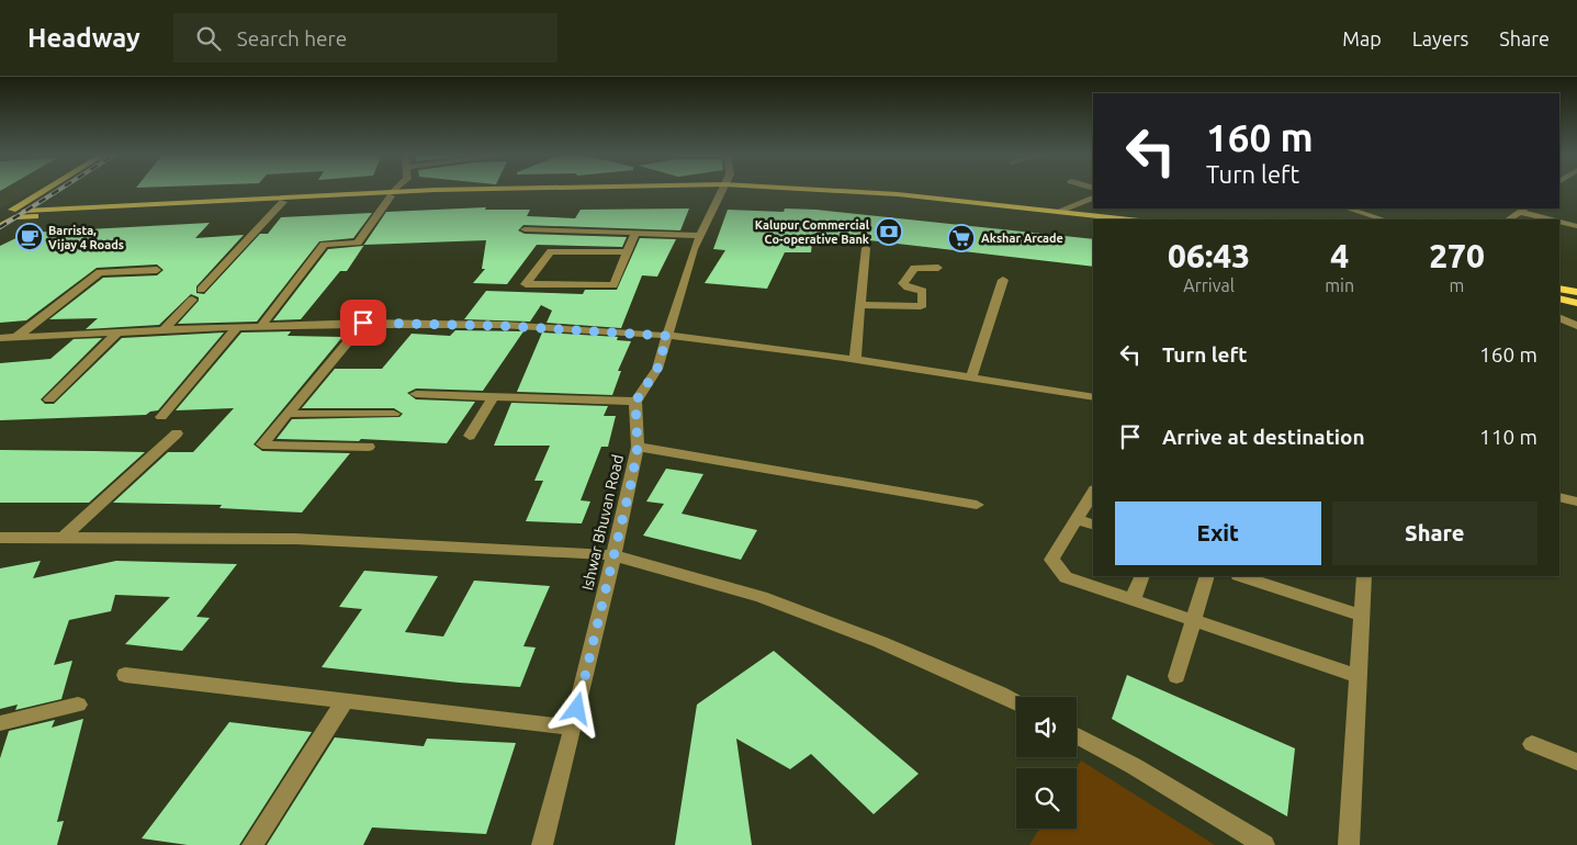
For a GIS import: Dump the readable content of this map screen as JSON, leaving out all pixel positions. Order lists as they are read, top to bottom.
{
  "streets": {
    "street": ["Ishwar Bhuvan Road"]
  },
  "places": {
    "bank": ["Kalupur Commercial Co-operative Bank"],
    "cafe": ["Barrista, Vijay 4 Roads"],
    "supermarket": ["Akshar Arcade"]
  },
  "page": {
    "header": "Headway",
    "search": "Search here",
    "nav": ["Map", "Layers", "Share"],
    "turn": ["160 m", "Turn left"],
    "eta": [
      "06:43",
      "Arrival",
      "4",
      "min",
      "270",
      "m"
    ],
    "list": [
      {
        "name": "Turn left",
        "value": "160 m"
      },
      {
        "name": "Arrive at destination",
        "value": "110 m"
      }
    ],
    "buttons": ["Exit", "Share"]
  }
}
